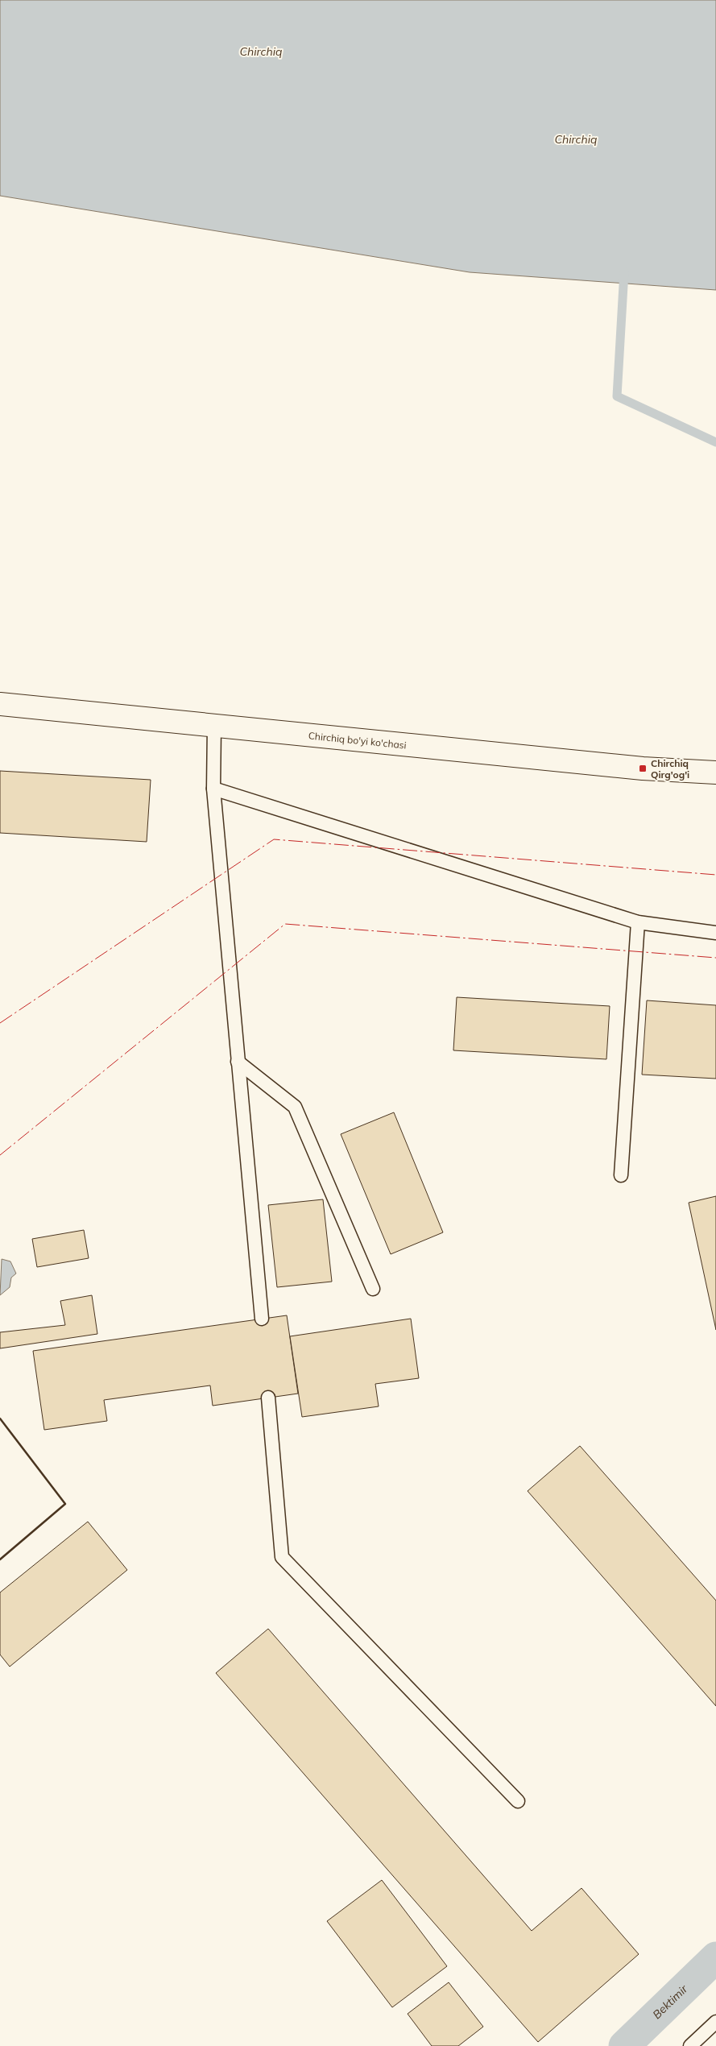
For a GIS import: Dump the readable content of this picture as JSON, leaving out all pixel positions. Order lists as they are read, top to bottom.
{
  "streets": {
    "street": ["Chirchiq bo'yi ko'chasi"]
  },
  "water": ["Chirchiq", "Bektimir"],
  "places": {
    "transit": ["Chirchiq Qirg'og'i"]
  }
}
